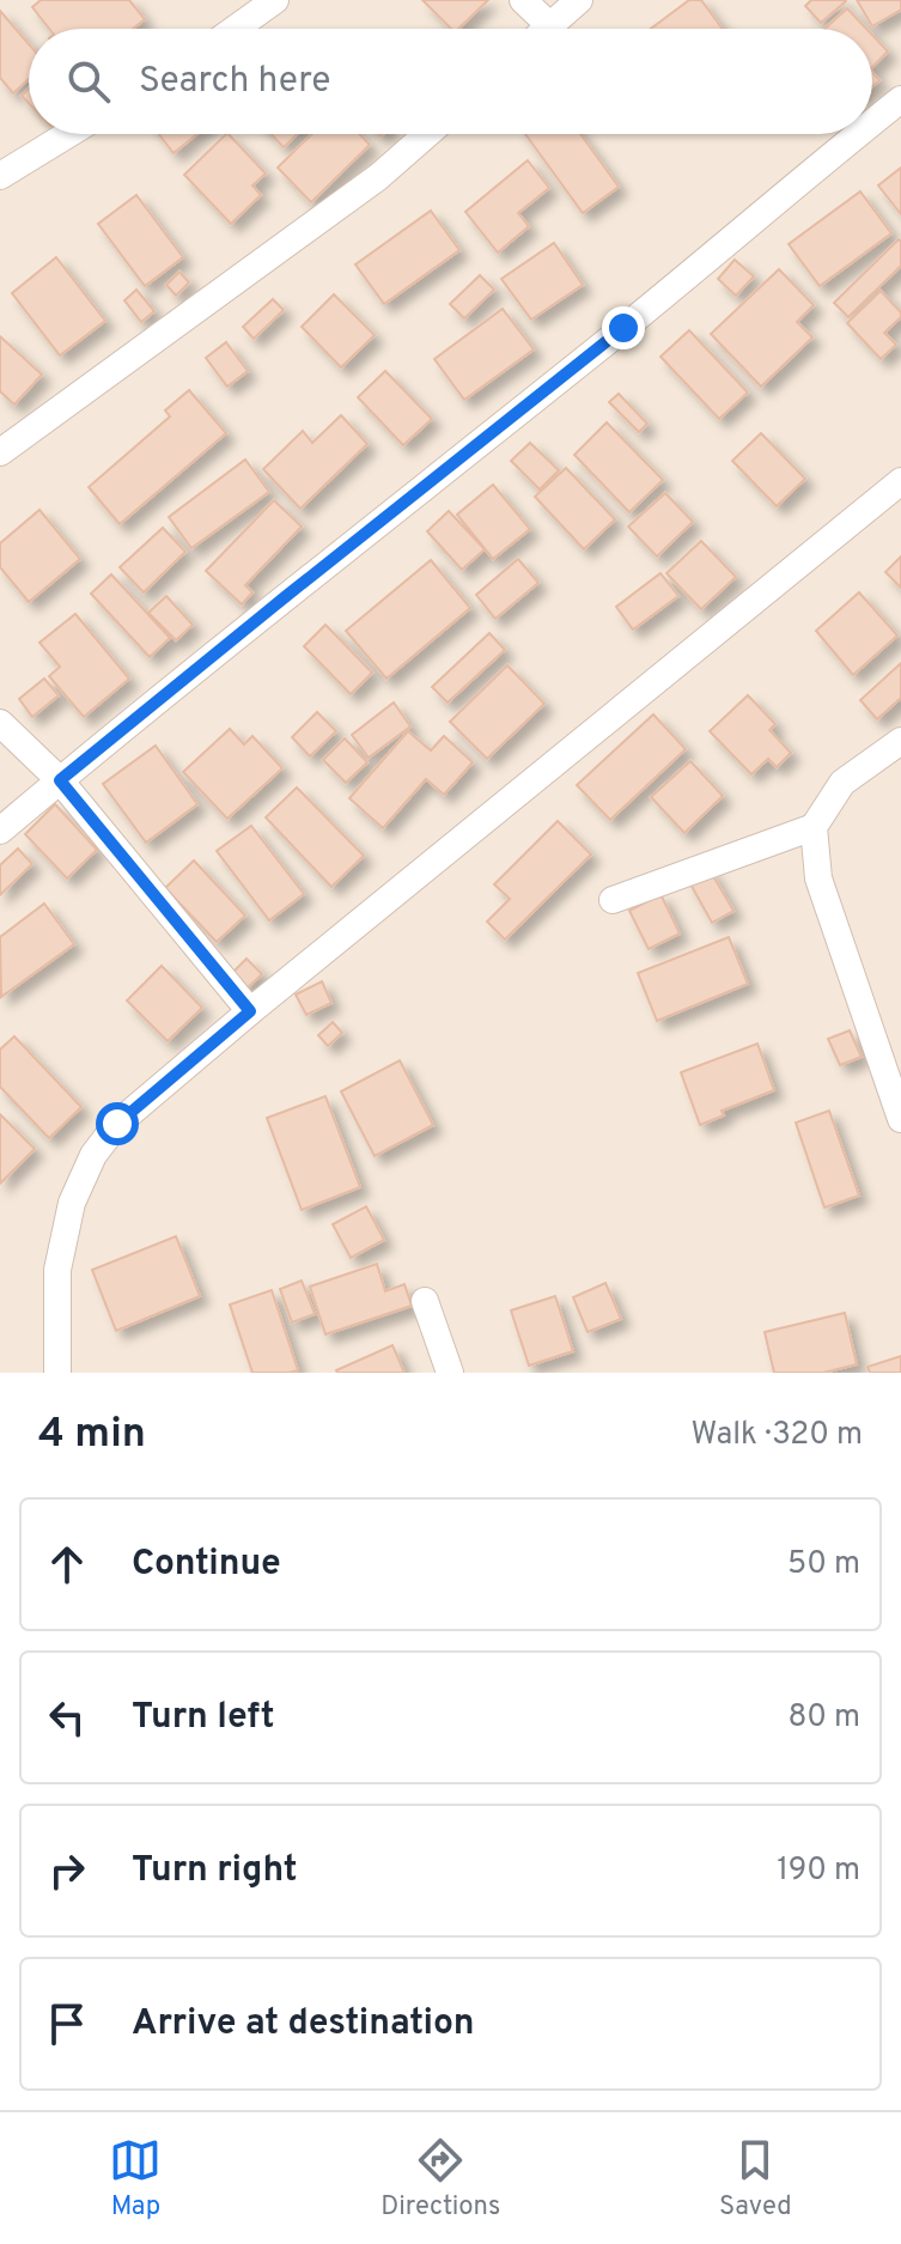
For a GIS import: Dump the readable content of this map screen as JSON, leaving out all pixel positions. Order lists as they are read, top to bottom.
{
  "page": {
    "search": "Search here",
    "heading": ["4 min", "Walk · 320 m"],
    "list": [
      ["Continue", "50 m"],
      ["Turn left", "80 m"],
      ["Turn right", "190 m"],
      "Arrive at destination"
    ],
    "nav": ["Map", "Directions", "Saved"]
  }
}
